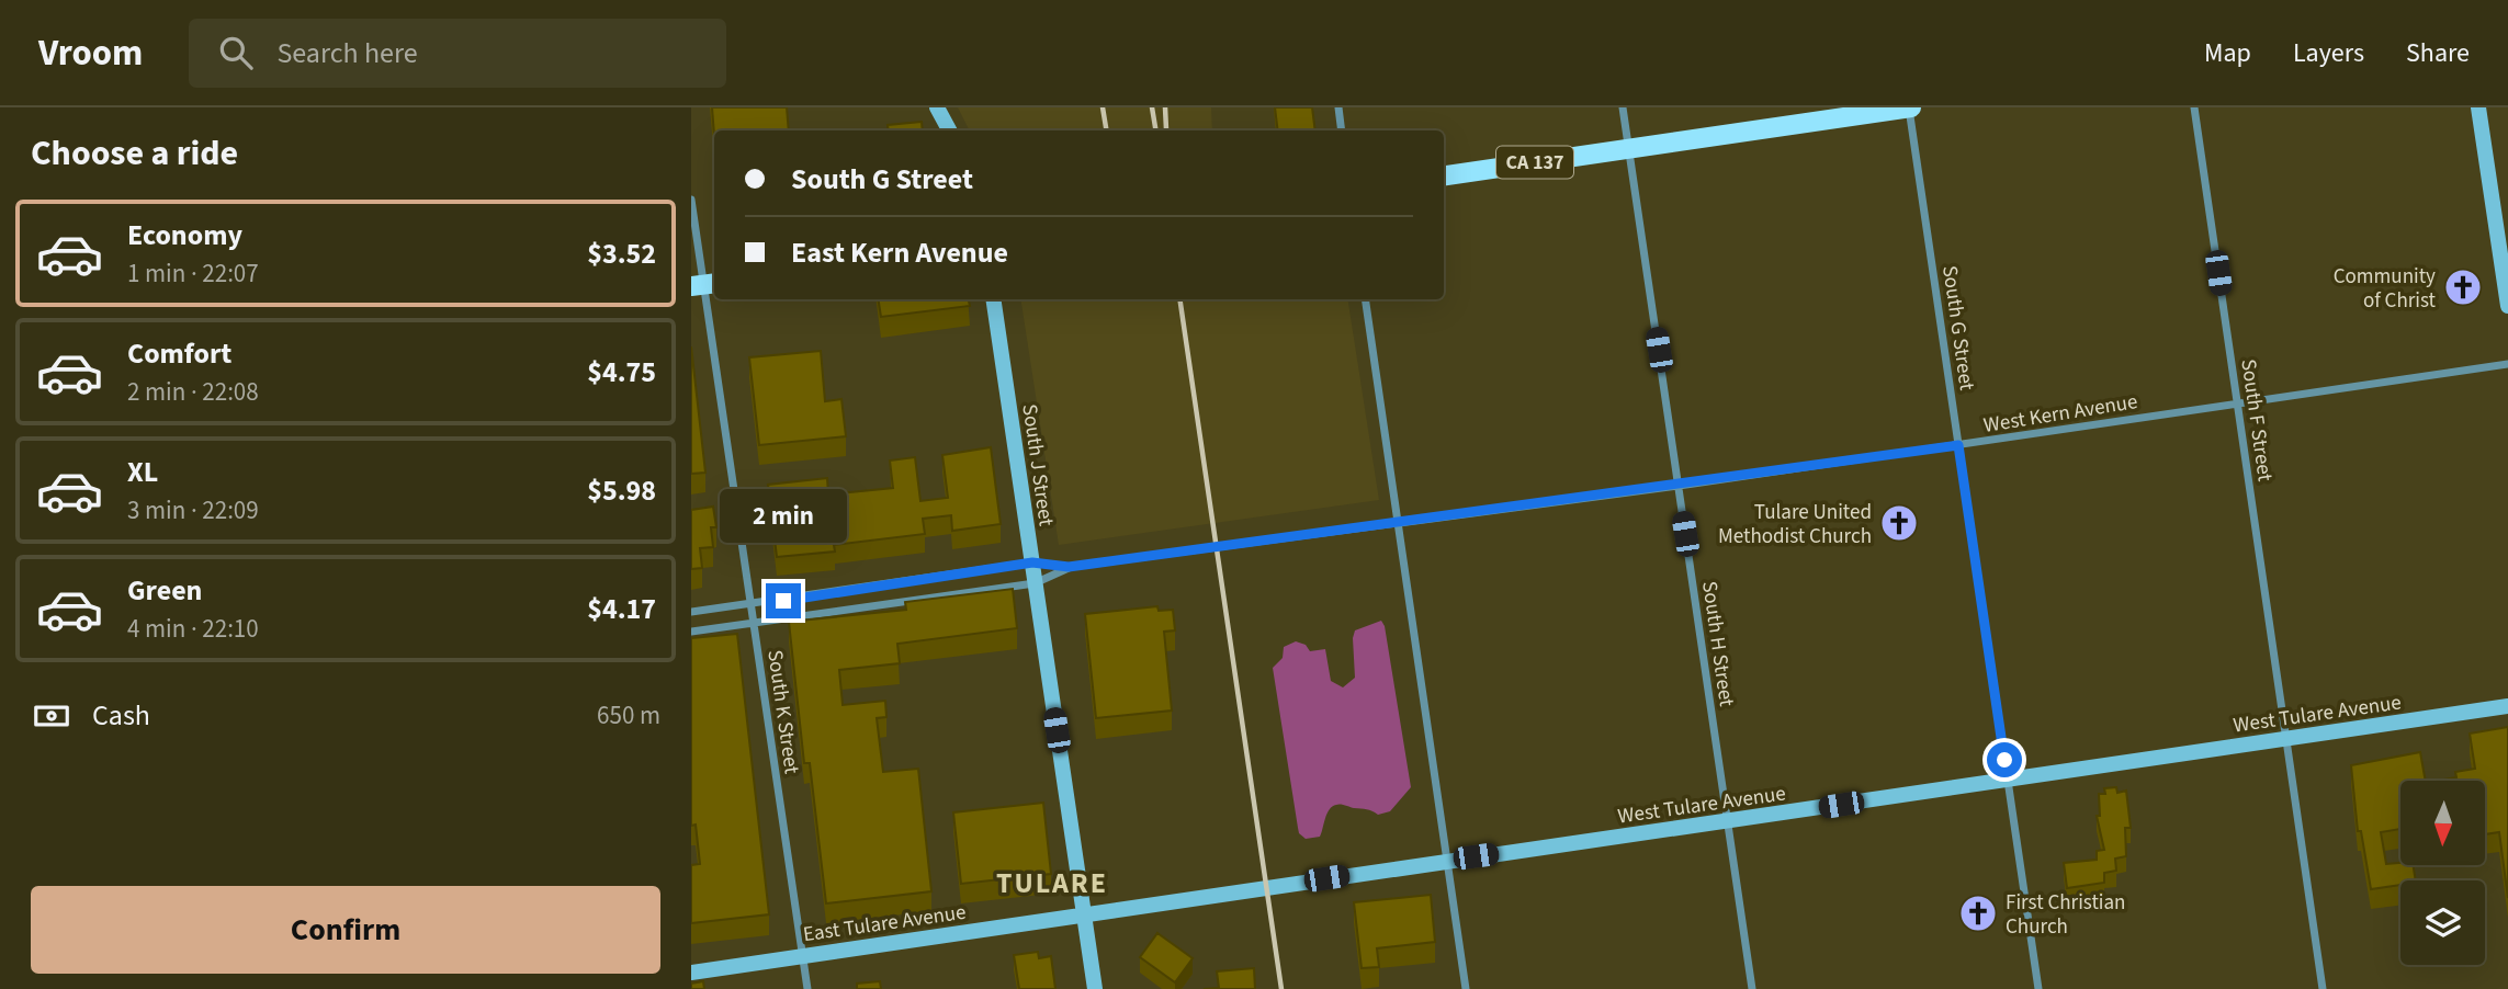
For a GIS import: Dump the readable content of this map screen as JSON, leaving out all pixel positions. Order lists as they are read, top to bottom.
{
  "streets": {
    "main road": [
      "CA 137",
      "South J Street",
      "West Tulare Avenue",
      "East Tulare Avenue"
    ],
    "street": [
      "South G Street",
      "West Kern Avenue",
      "South F Street",
      "South H Street",
      "South K Street"
    ]
  },
  "crossings": [
    ["CA 137", "South G Street"],
    ["CA 137", "South H Street"],
    ["South G Street", "West Kern Avenue"],
    ["South G Street", "West Tulare Avenue"],
    ["West Kern Avenue", "South F Street"],
    ["West Kern Avenue", "South H Street"],
    ["South F Street", "West Tulare Avenue"],
    ["South J Street", "West Tulare Avenue"],
    ["South J Street", "East Tulare Avenue"],
    ["South H Street", "West Tulare Avenue"],
    ["South K Street", "East Tulare Avenue"],
    ["West Tulare Avenue", "East Tulare Avenue"]
  ],
  "districts": ["TULARE"],
  "places": {
    "church": ["Community of Christ", "Tulare United Methodist Church", "First Christian Church"]
  },
  "north": "bottom",
  "page": {
    "header": "Vroom",
    "search": "Search here",
    "nav": ["Map", "Layers", "Share"],
    "heading": "Choose a ride",
    "banner": ["South G Street", "East Kern Avenue"],
    "list": [
      {
        "name": "Economy",
        "note": "1 min · 22:07",
        "value": "$3.52"
      },
      {
        "name": "Comfort",
        "note": "2 min · 22:08",
        "value": "$4.75"
      },
      {
        "name": "XL",
        "note": "3 min · 22:09",
        "value": "$5.98"
      },
      {
        "name": "Green",
        "note": "4 min · 22:10",
        "value": "$4.17"
      }
    ],
    "bubble": "2 min",
    "pay": ["Cash", "650 m"],
    "buttons": "Confirm"
  }
}
